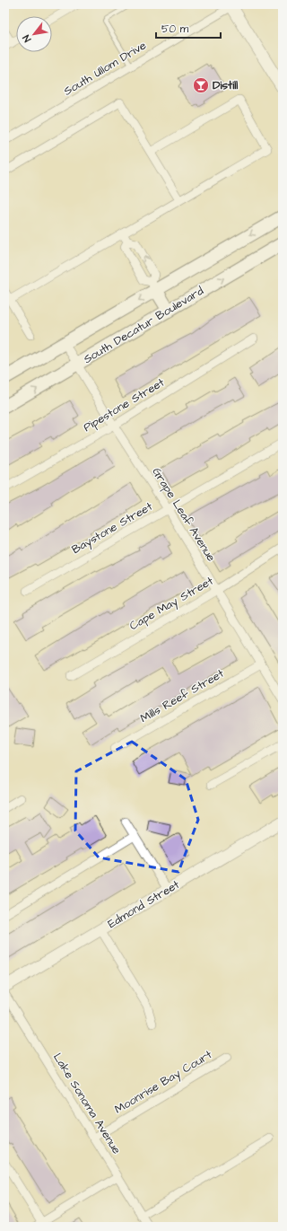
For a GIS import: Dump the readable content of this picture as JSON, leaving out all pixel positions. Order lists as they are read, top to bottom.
{
  "streets": {
    "main road": ["South Decatur Boulevard"],
    "street": [
      "South Ullom Drive",
      "Pipestone Street",
      "Grape Leaf Avenue",
      "Baystone Street",
      "Cape May Street",
      "Mills Reef Street",
      "Edmond Street",
      "Moonrise Bay Court",
      "Lake Sonoma Avenue"
    ]
  },
  "crossings": [
    ["South Decatur Boulevard", "Grape Leaf Avenue"],
    ["Pipestone Street", "Grape Leaf Avenue"],
    ["Grape Leaf Avenue", "Baystone Street"],
    ["Grape Leaf Avenue", "Cape May Street"],
    ["Grape Leaf Avenue", "Mills Reef Street"],
    ["Moonrise Bay Court", "Lake Sonoma Avenue"]
  ],
  "places": {
    "bar": ["Distill"]
  },
  "scale_bar": "50 m",
  "north": "bottom left"
}
